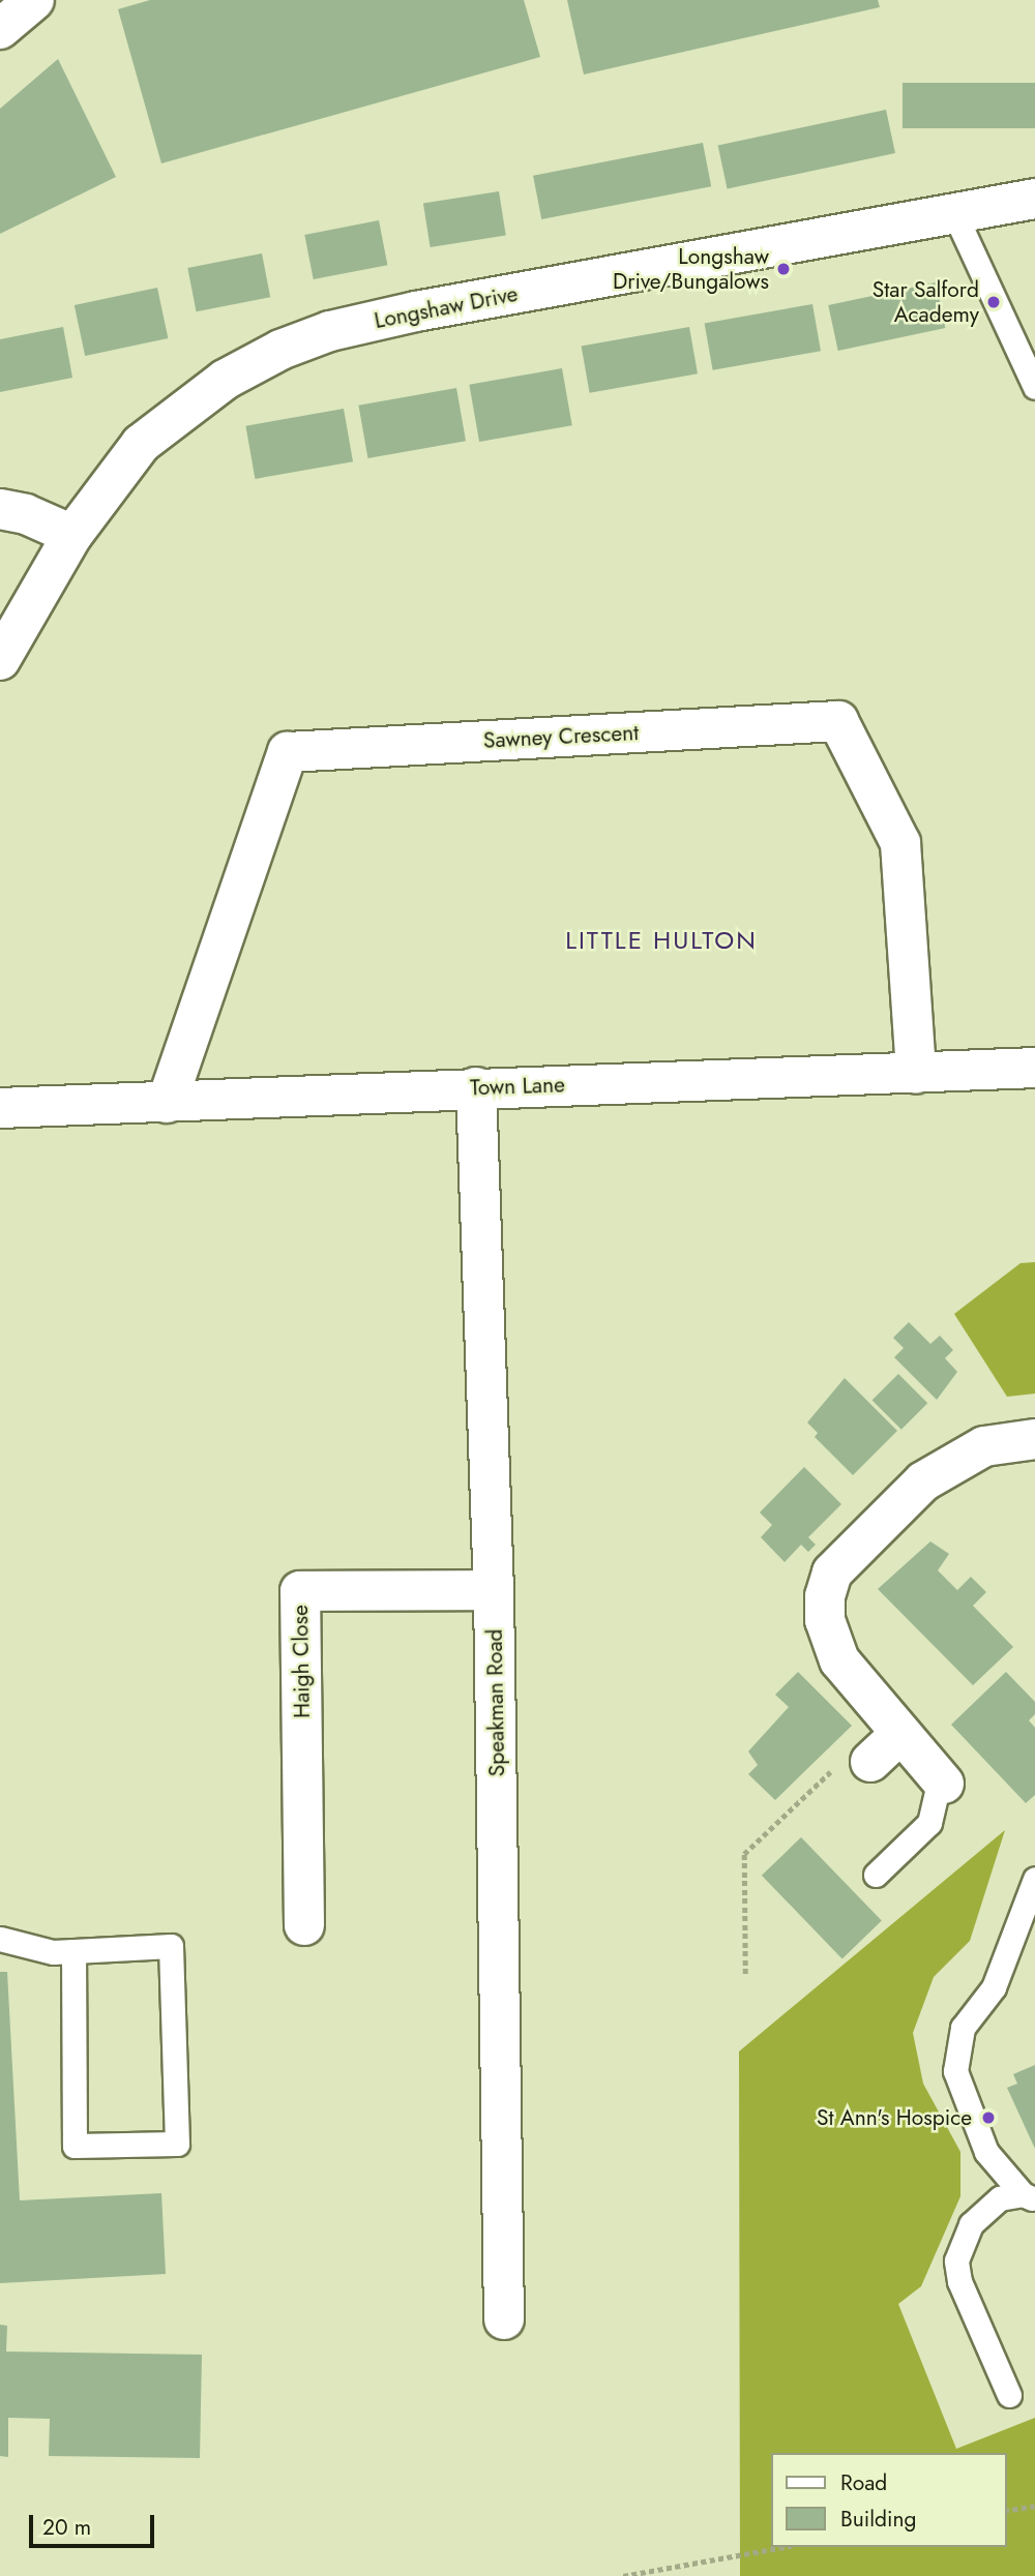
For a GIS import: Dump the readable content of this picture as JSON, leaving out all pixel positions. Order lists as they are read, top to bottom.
{
  "streets": {
    "street": [
      "Longshaw Drive",
      "Sawney Crescent",
      "Town Lane",
      "Haigh Close",
      "Speakman Road"
    ]
  },
  "crossings": [
    ["Sawney Crescent", "Town Lane"],
    ["Town Lane", "Speakman Road"],
    ["Haigh Close", "Speakman Road"]
  ],
  "districts": ["LITTLE HULTON"],
  "places": ["Longshaw Drive/Bungalows", "Star Salford Academy", "St Ann's Hospice"],
  "legend": ["Road", "Building"],
  "scale_bar": "20 m"
}
